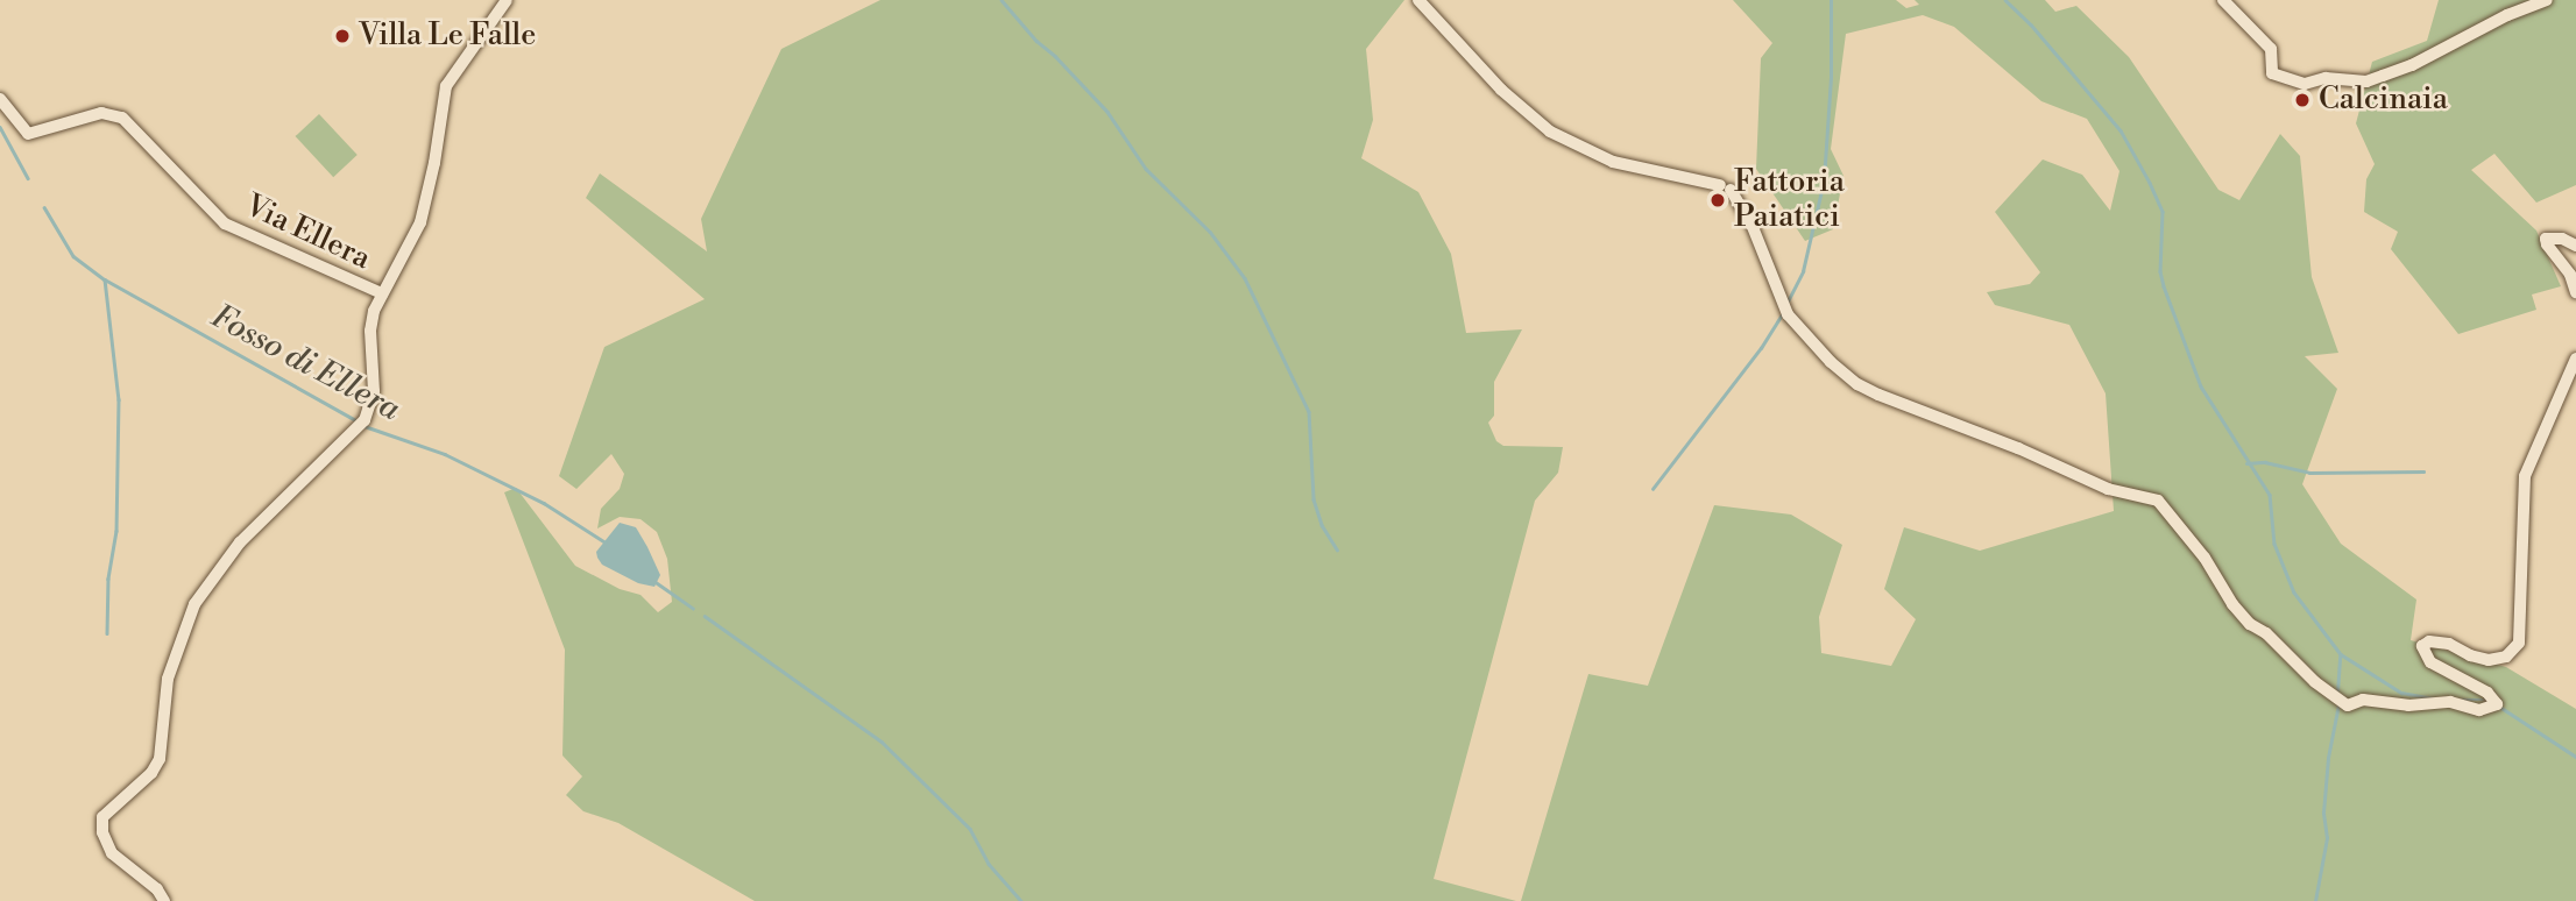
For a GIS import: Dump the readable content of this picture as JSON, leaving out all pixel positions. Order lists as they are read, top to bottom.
{
  "streets": {
    "street": ["Via Ellera"]
  },
  "water": ["Fosso di Ellera"],
  "places": ["Villa Le Falle", "Calcinaia", "Fattoria Paiatici"]
}
